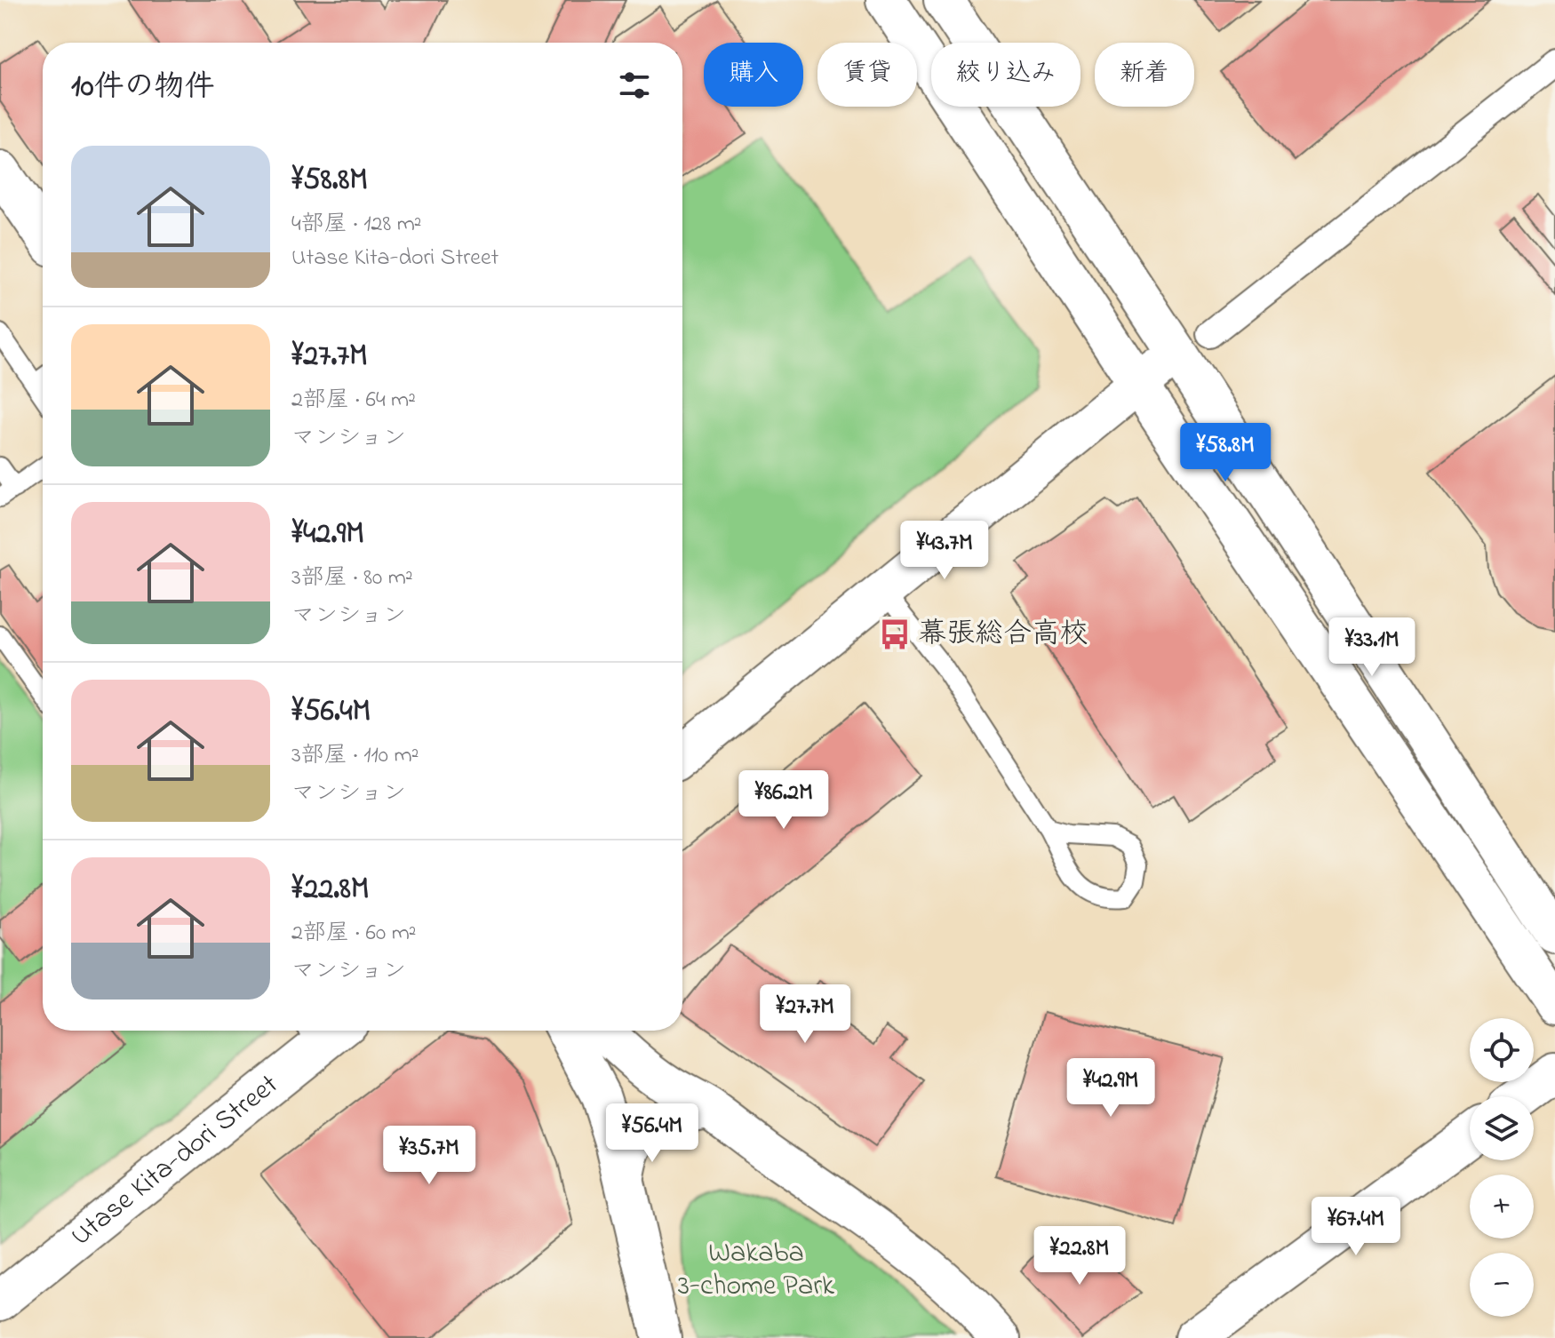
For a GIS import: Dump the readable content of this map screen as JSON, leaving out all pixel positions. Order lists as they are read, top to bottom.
{
  "streets": {
    "street": ["Utase Kita-dori Street"]
  },
  "parks": ["Wakaba 3-chome Park"],
  "places": {
    "bus stop": ["幕張総合高校"]
  },
  "page": {
    "chip": [
      "購入",
      "賃貸",
      "絞り込み",
      "新着"
    ],
    "heading": "10件の物件",
    "list": [
      {
        "name": "¥58.8M",
        "note": "4部屋 · 128 m² · Utase Kita-dori Street"
      },
      {
        "name": "¥27.7M",
        "note": "2部屋 · 64 m² · マンション"
      },
      {
        "name": "¥42.9M",
        "note": "3部屋 · 80 m² · マンション"
      },
      {
        "name": "¥56.4M",
        "note": "3部屋 · 110 m² · マンション"
      },
      {
        "name": "¥22.8M",
        "note": "2部屋 · 60 m² · マンション"
      }
    ],
    "price": [
      "¥58.8M",
      "¥43.7M",
      "¥33.1M",
      "¥86.2M",
      "¥27.7M",
      "¥42.9M",
      "¥56.4M",
      "¥35.7M",
      "¥67.4M",
      "¥22.8M"
    ],
    "map_buttons": ["+", "−"]
  }
}
